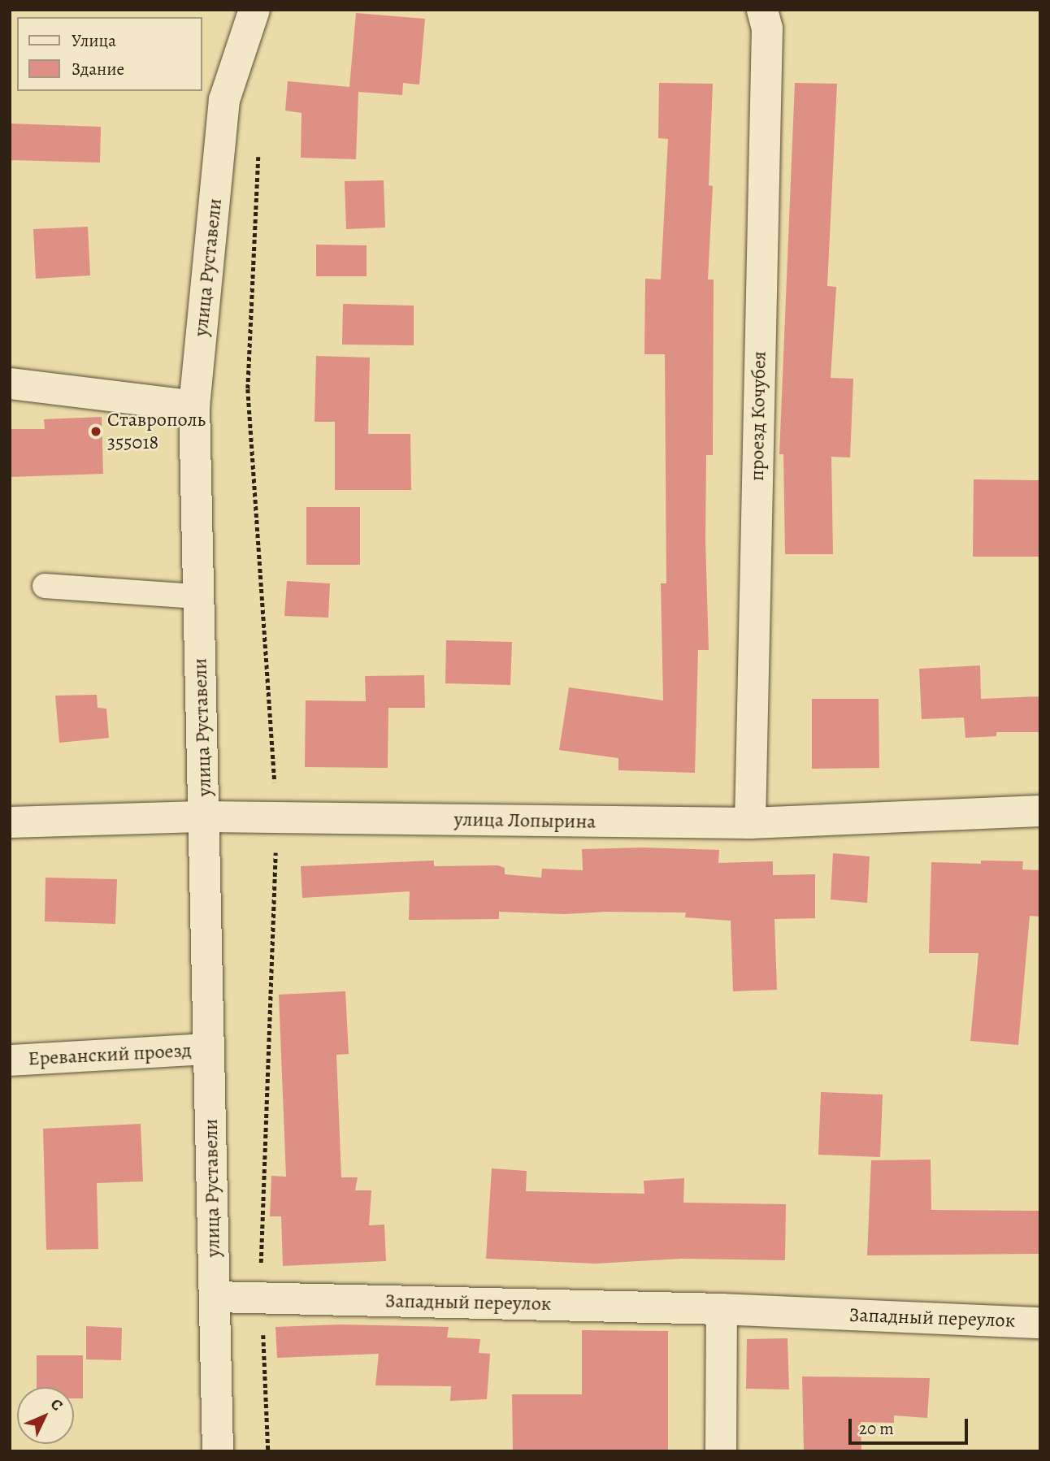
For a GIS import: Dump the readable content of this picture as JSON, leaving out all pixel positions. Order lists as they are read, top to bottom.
{
  "streets": {
    "street": [
      "улица Руставели",
      "проезд Кочубея",
      "улица Лопырина",
      "Ереванский проезд",
      "Западный переулок"
    ]
  },
  "crossings": [
    ["улица Руставели", "улица Лопырина"],
    ["улица Руставели", "Ереванский проезд"],
    ["улица Руставели", "Западный переулок"],
    ["проезд Кочубея", "улица Лопырина"]
  ],
  "places": ["Ставрополь 355018"],
  "legend": ["Улица", "Здание"],
  "scale_bar": "20 m",
  "north": "top right"
}
